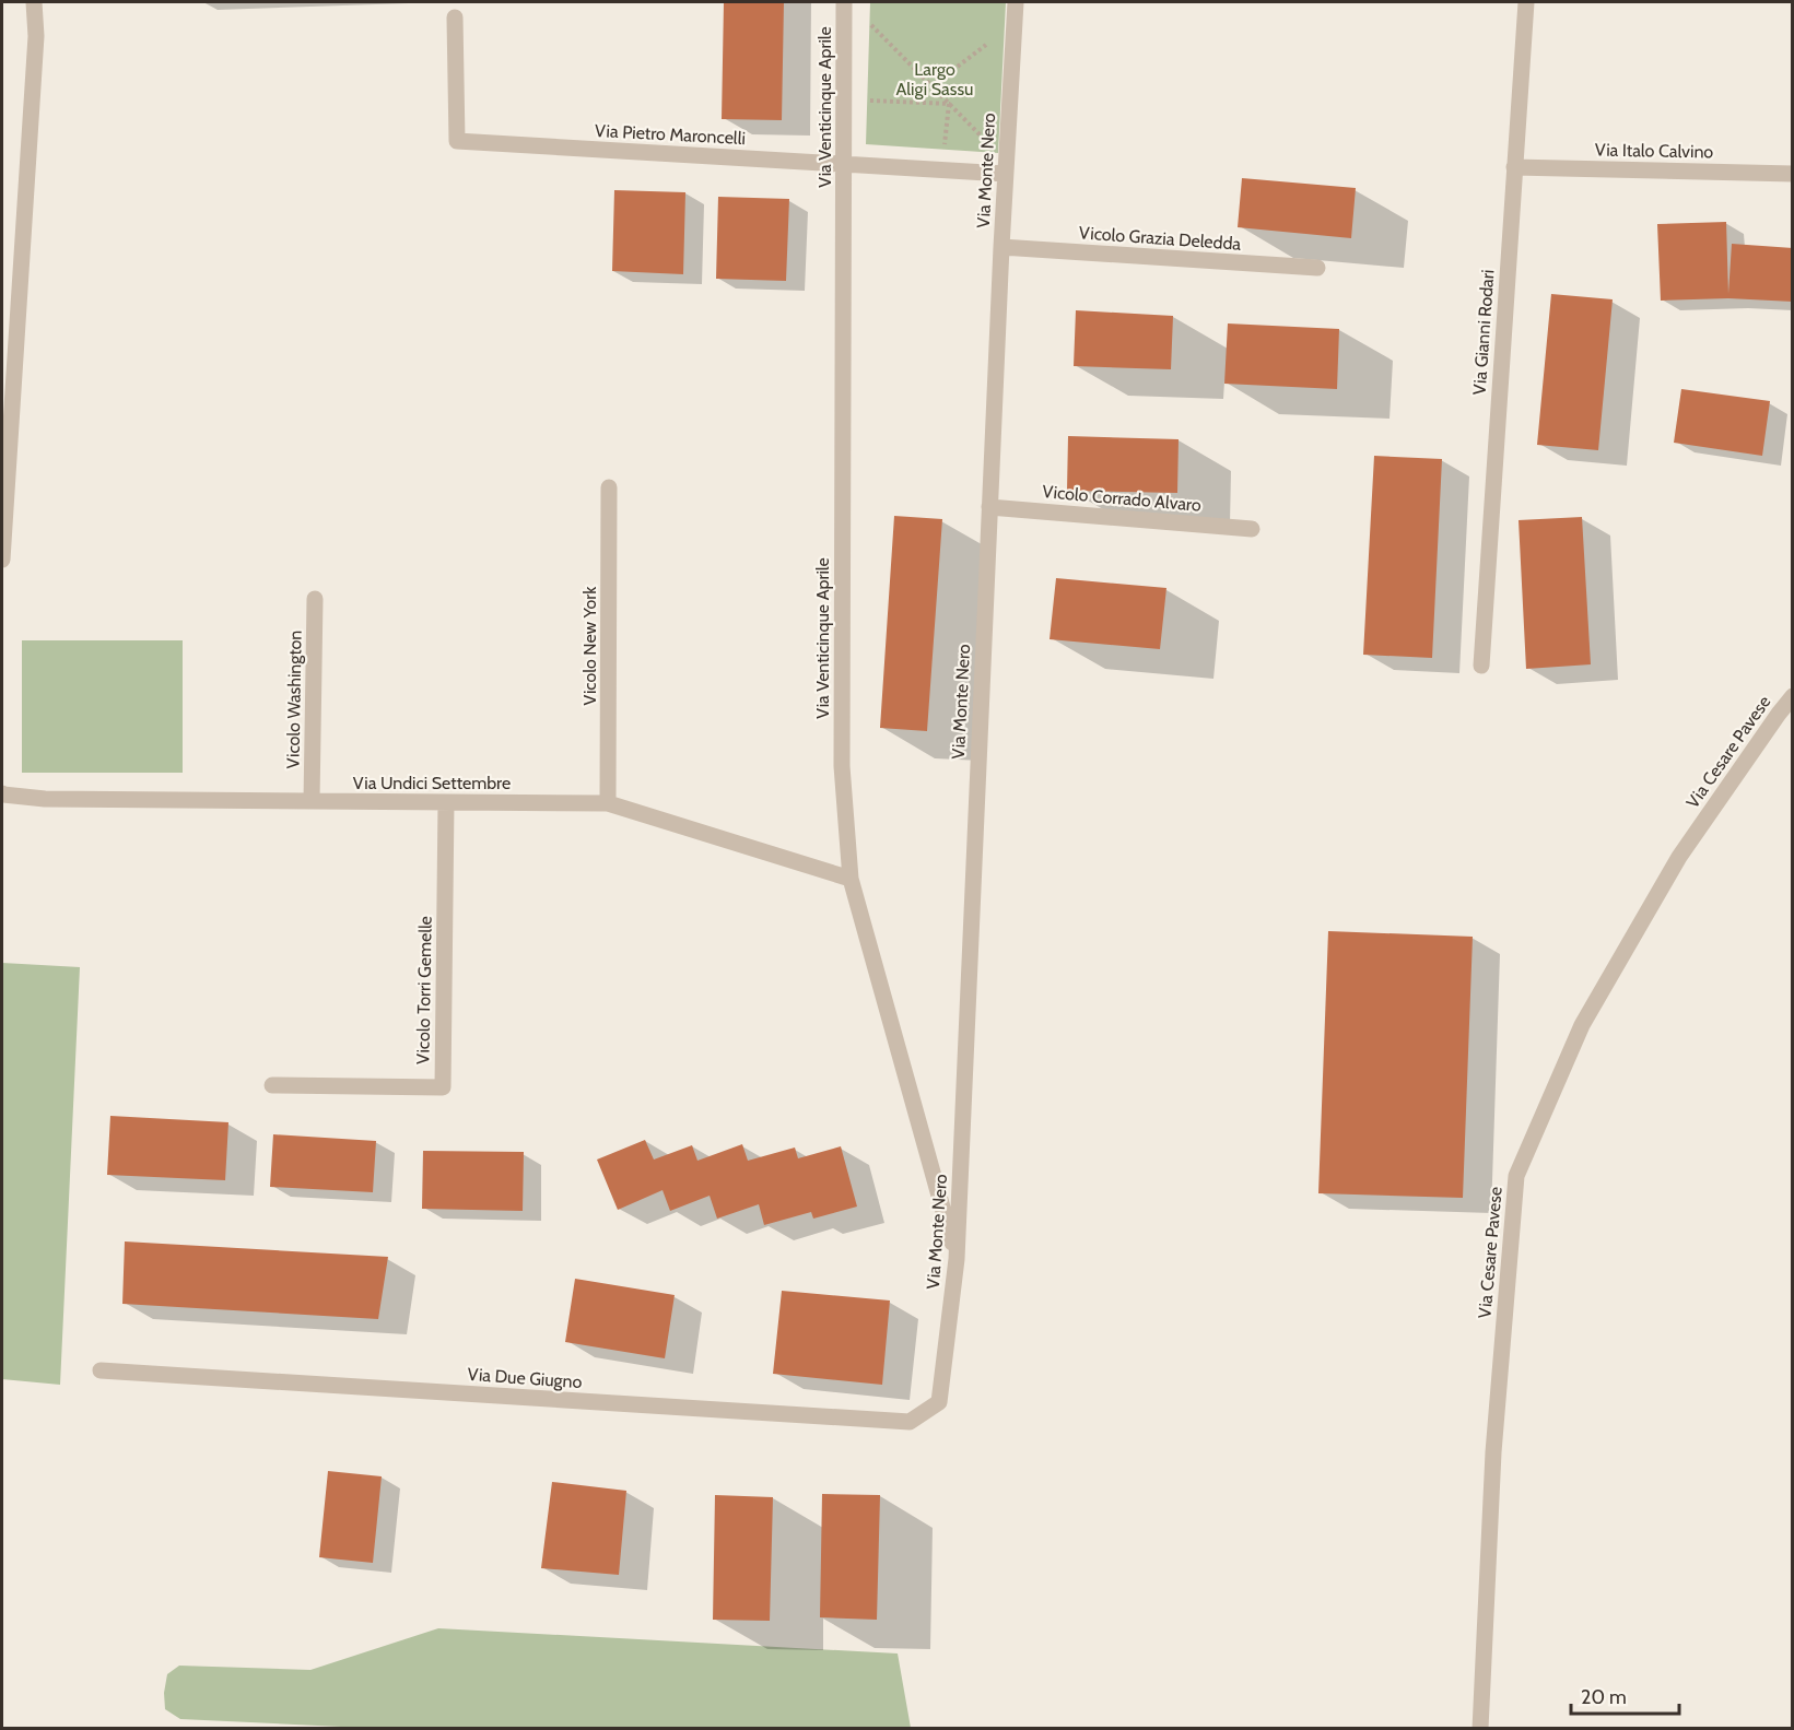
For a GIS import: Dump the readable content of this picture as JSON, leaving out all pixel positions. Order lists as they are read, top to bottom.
{
  "streets": {
    "street": [
      "Via Venticinque Aprile",
      "Via Pietro Maroncelli",
      "Via Italo Calvino",
      "Via Monte Nero",
      "Vicolo Grazia Deledda",
      "Via Gianni Rodari",
      "Vicolo Corrado Alvaro",
      "Vicolo New York",
      "Vicolo Washington",
      "Via Cesare Pavese",
      "Via Undici Settembre",
      "Vicolo Torri Gemelle",
      "Via Due Giugno"
    ]
  },
  "crossings": [
    ["Via Venticinque Aprile", "Via Pietro Maroncelli"],
    ["Via Venticinque Aprile", "Via Monte Nero"],
    ["Via Venticinque Aprile", "Via Undici Settembre"],
    ["Via Pietro Maroncelli", "Via Monte Nero"],
    ["Via Italo Calvino", "Via Gianni Rodari"],
    ["Via Monte Nero", "Vicolo Grazia Deledda"],
    ["Via Monte Nero", "Vicolo Corrado Alvaro"],
    ["Via Monte Nero", "Via Due Giugno"],
    ["Vicolo New York", "Via Undici Settembre"],
    ["Vicolo Washington", "Via Undici Settembre"],
    ["Via Undici Settembre", "Vicolo Torri Gemelle"]
  ],
  "parks": ["Largo Aligi Sassu"],
  "scale_bar": "20 m"
}
